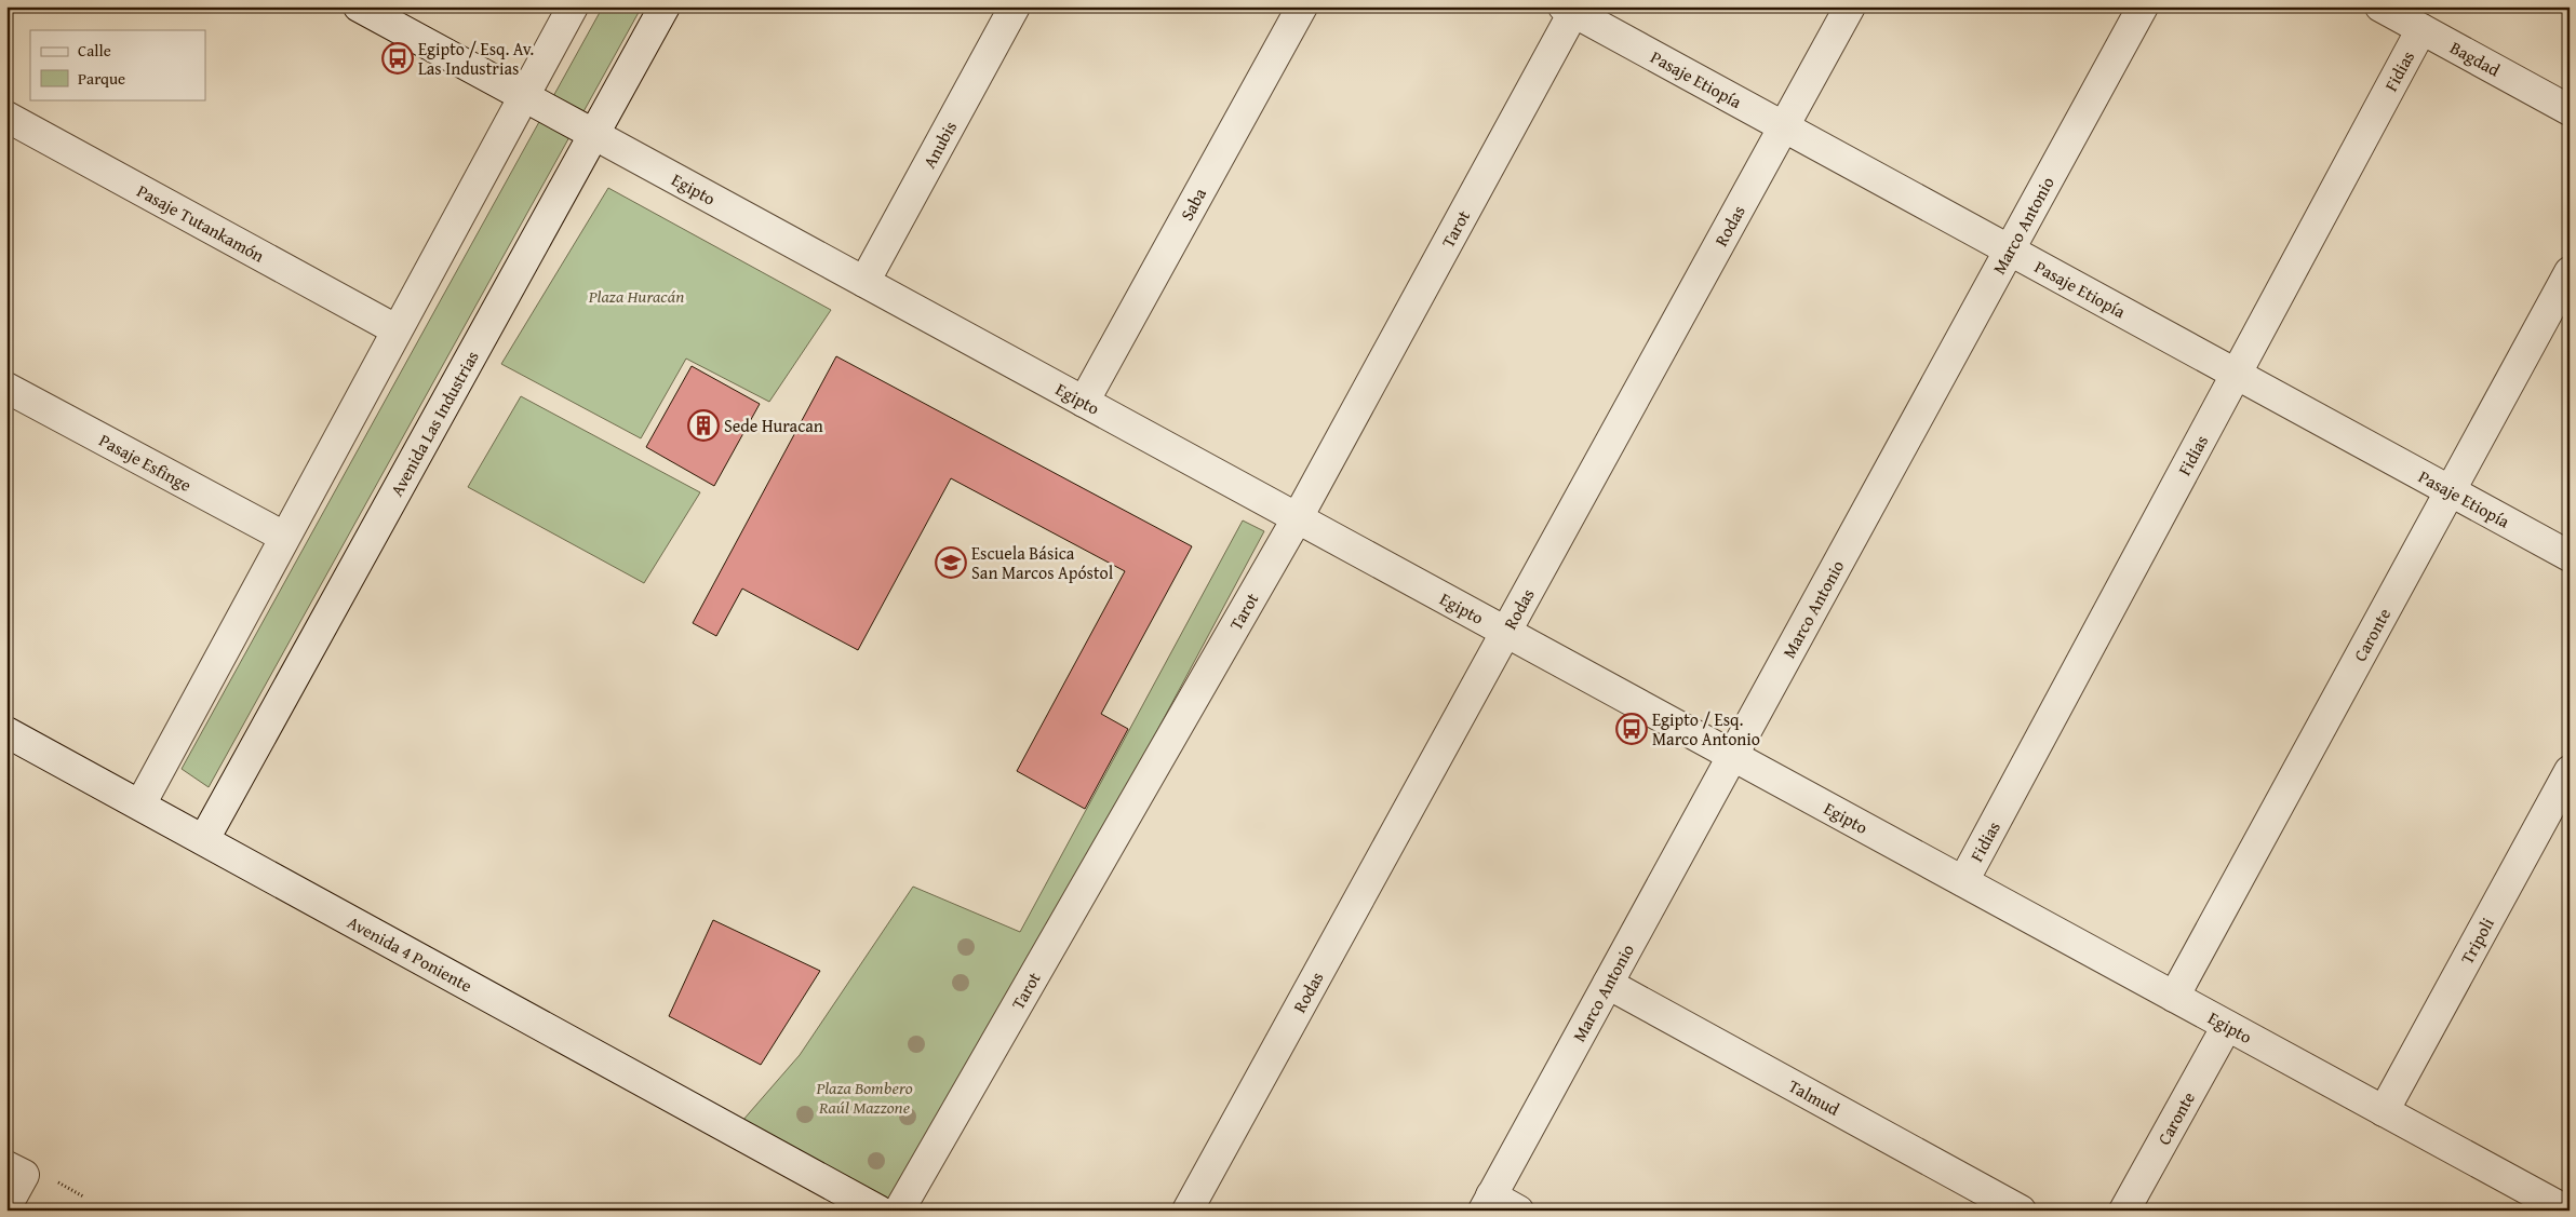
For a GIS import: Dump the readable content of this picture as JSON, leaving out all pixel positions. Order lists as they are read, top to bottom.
{
  "streets": {
    "street": [
      "Bagdad",
      "Fidias",
      "Pasaje Etiopía",
      "Anubis",
      "Egipto",
      "Saba",
      "Pasaje Tutankamón",
      "Marco Antonio",
      "Rodas",
      "Tarot",
      "Avenida Las Industrias",
      "Pasaje Esfinge",
      "Caronte",
      "Tripoli",
      "Avenida 4 Poniente",
      "Talmud"
    ]
  },
  "crossings": [
    ["Bagdad", "Fidias"],
    ["Fidias", "Pasaje Etiopía"],
    ["Fidias", "Egipto"],
    ["Pasaje Etiopía", "Marco Antonio"],
    ["Pasaje Etiopía", "Rodas"],
    ["Pasaje Etiopía", "Tarot"],
    ["Pasaje Etiopía", "Caronte"],
    ["Anubis", "Egipto"],
    ["Egipto", "Saba"],
    ["Egipto", "Marco Antonio"],
    ["Egipto", "Rodas"],
    ["Egipto", "Tarot"],
    ["Egipto", "Avenida Las Industrias"],
    ["Egipto", "Caronte"],
    ["Egipto", "Tripoli"],
    ["Marco Antonio", "Talmud"],
    ["Avenida Las Industrias", "Avenida 4 Poniente"]
  ],
  "parks": ["Plaza Huracán", "Plaza Bombero Raúl Mazzone"],
  "places": {
    "bus stop": ["Egipto / Esq. Av. Las Industrias", "Egipto / Esq. Marco Antonio"],
    "building": ["Sede Huracan"],
    "school or university": ["Escuela Básica San Marcos Apóstol"]
  },
  "legend": ["Calle", "Parque"]
}
